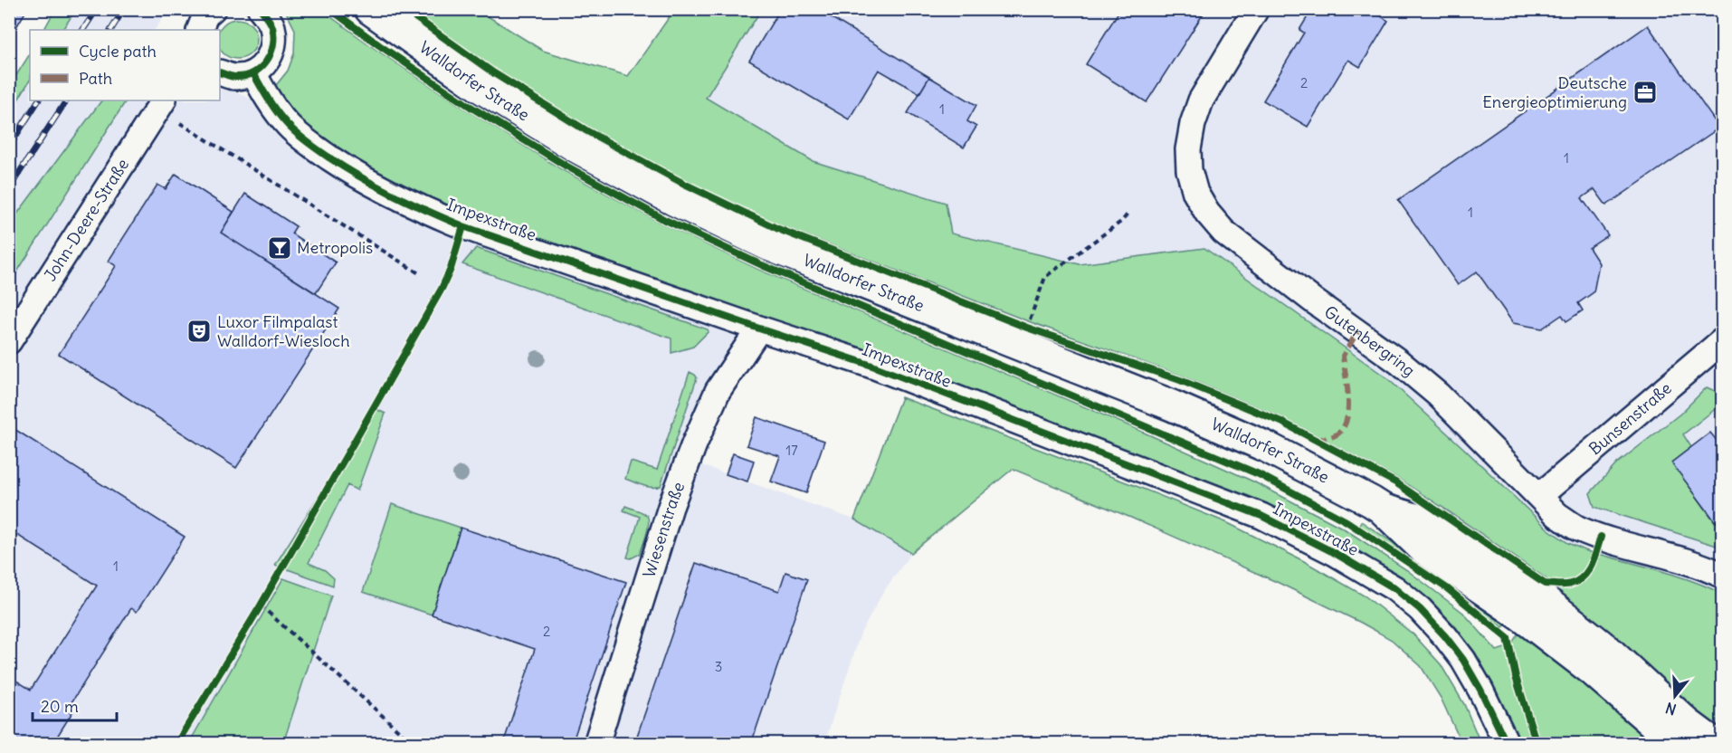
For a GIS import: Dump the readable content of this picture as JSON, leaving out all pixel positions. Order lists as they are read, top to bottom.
{
  "streets": {
    "street": [
      "Walldorfer Straße",
      "Impexstraße",
      "John-Deere-Straße",
      "Gutenbergring",
      "Bunsenstraße",
      "Wiesenstraße"
    ]
  },
  "crossings": [
    ["Impexstraße", "Wiesenstraße"],
    ["Gutenbergring", "Bunsenstraße"]
  ],
  "places": {
    "office": ["Deutsche Energieoptimierung"],
    "bar": ["Metropolis"],
    "theatre": ["Luxor Filmpalast Walldorf-Wiesloch"]
  },
  "house_numbers": [
    "2",
    "1",
    "1",
    "1",
    "17",
    "1",
    "2",
    "3"
  ],
  "legend": ["Cycle path", "Path"],
  "scale_bar": "20 m",
  "north": "bottom"
}
